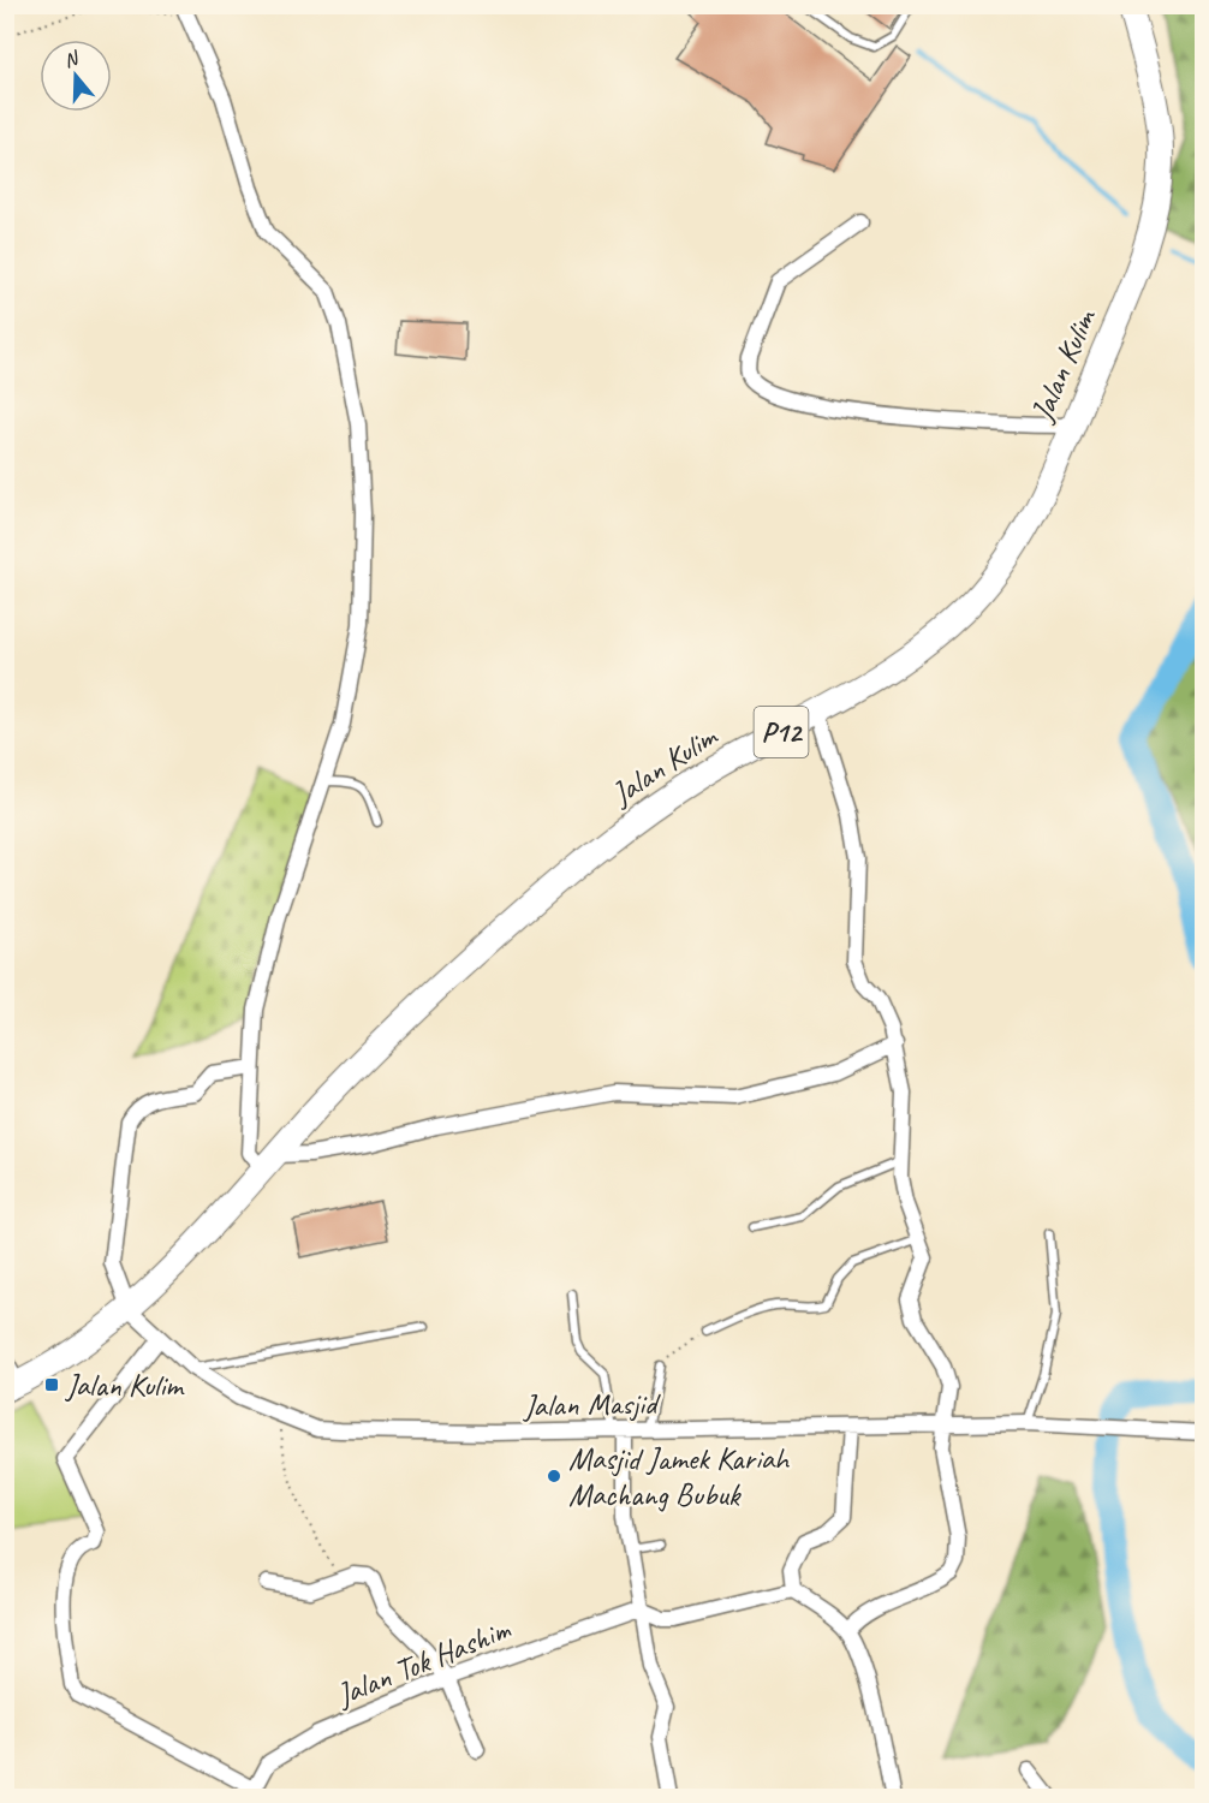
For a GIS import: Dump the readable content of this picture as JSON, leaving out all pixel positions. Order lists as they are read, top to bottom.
{
  "streets": {
    "main road": ["Jalan Kulim", "P12"],
    "street": ["Jalan Masjid", "Jalan Tok Hashim"]
  },
  "crossings": [
    ["Jalan Kulim", "Jalan Masjid"]
  ],
  "places": {
    "transit": ["Jalan Kulim"],
    "other": ["Masjid Jamek Kariah Machang Bubuk"]
  },
  "north": "top"
}
